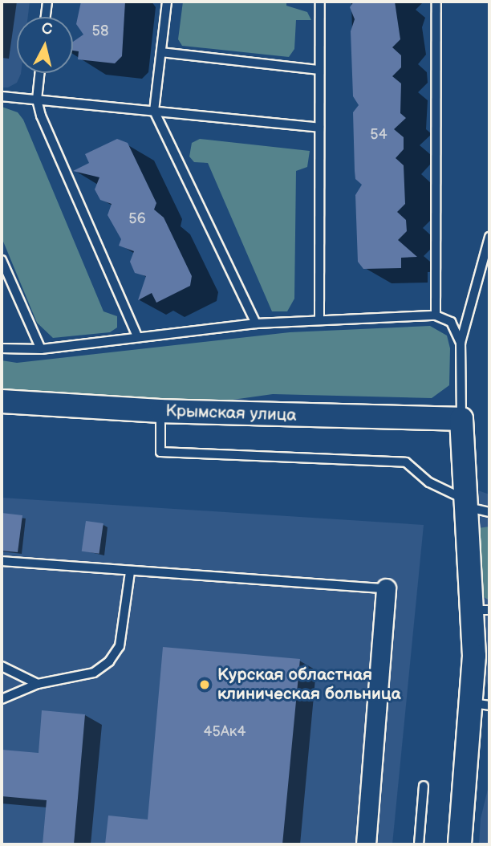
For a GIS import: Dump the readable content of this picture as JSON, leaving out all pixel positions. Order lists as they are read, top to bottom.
{
  "streets": {
    "street": ["Крымская улица"]
  },
  "places": ["Курская областная клиническая больница"],
  "house_numbers": [
    "58",
    "54",
    "56",
    "45Ак4"
  ],
  "north": "top"
}
